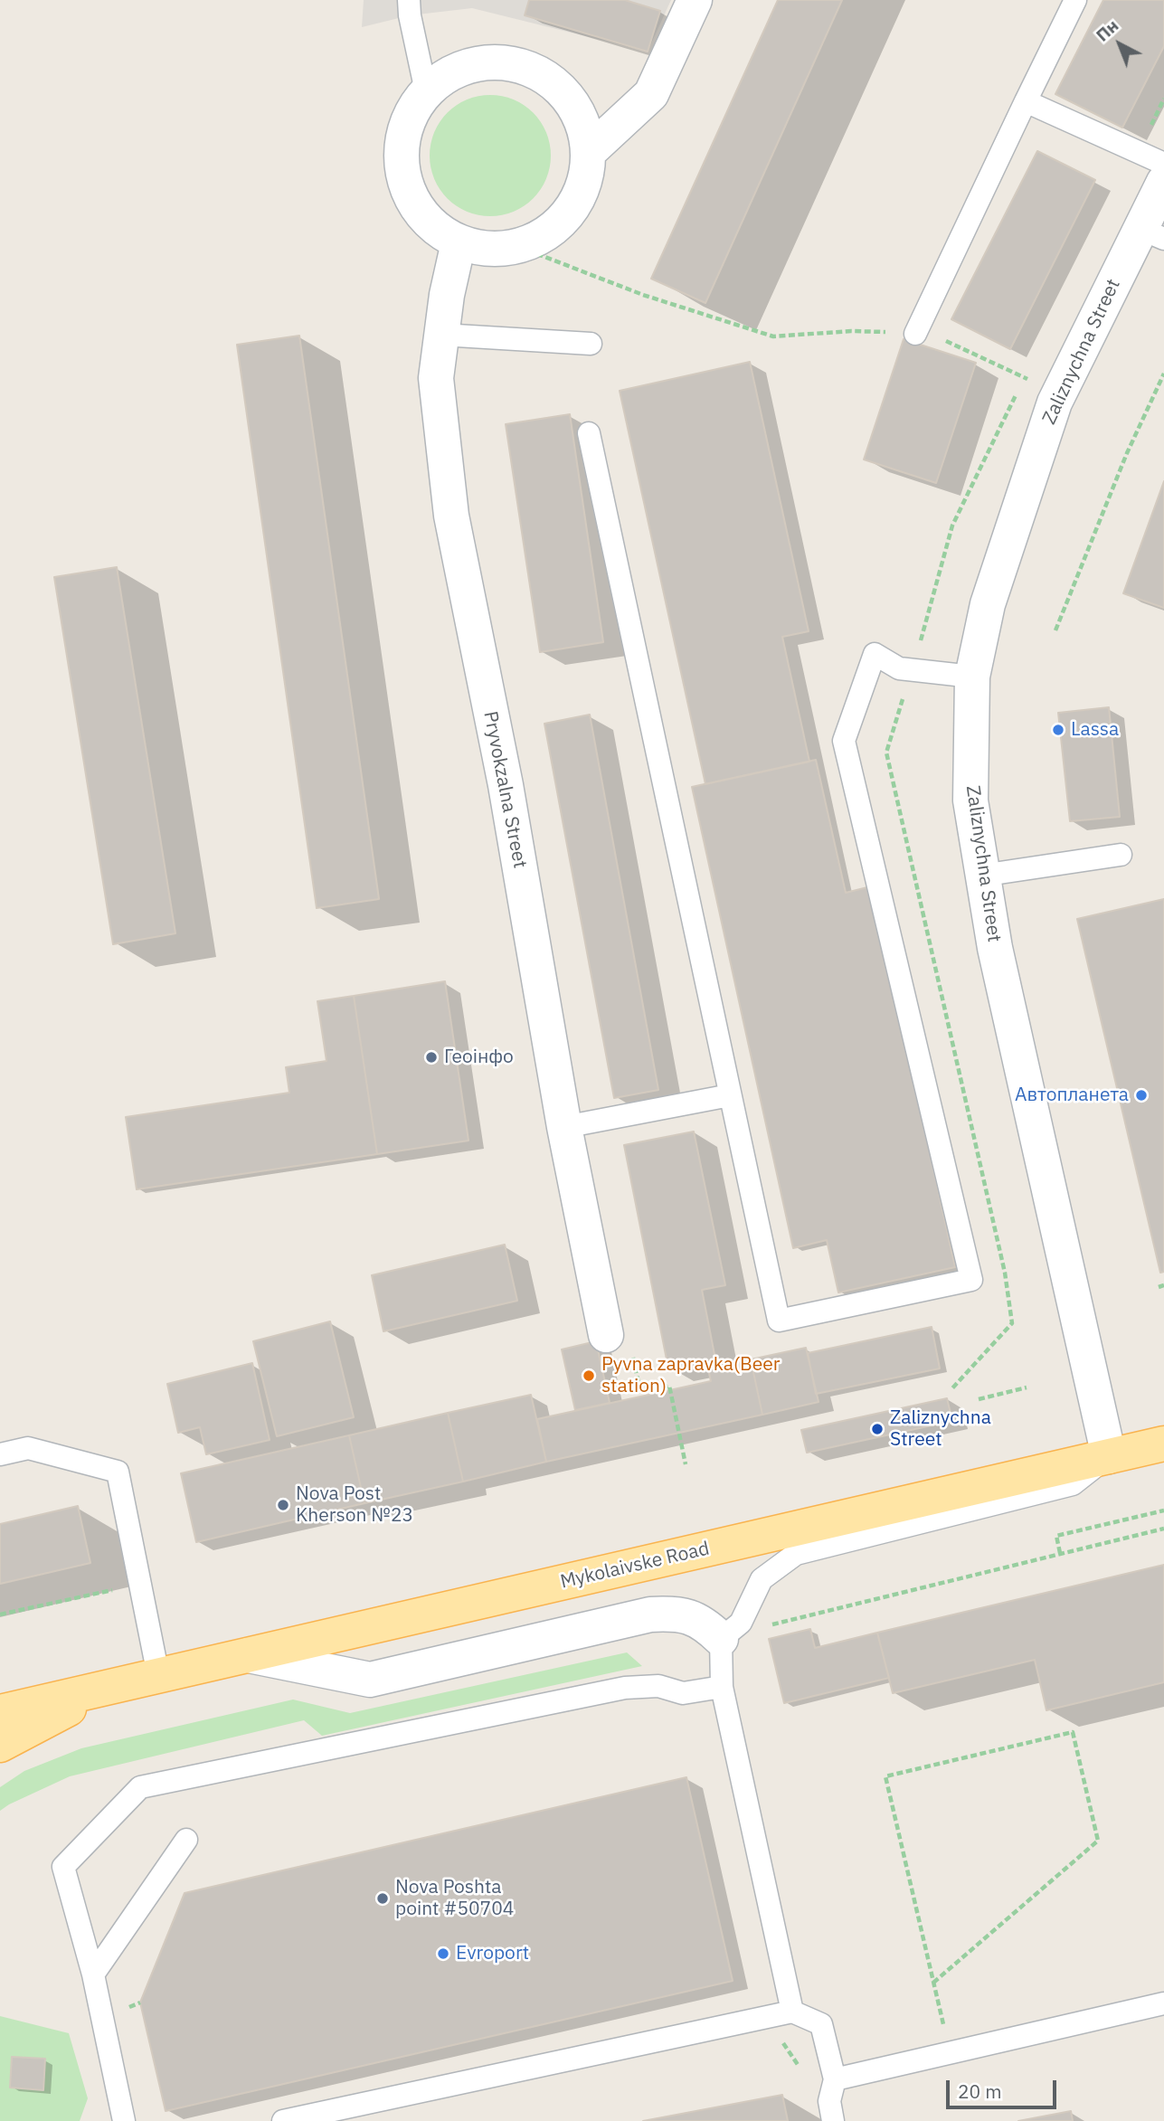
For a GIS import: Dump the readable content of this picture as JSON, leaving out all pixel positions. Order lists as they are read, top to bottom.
{
  "streets": {
    "main road": ["Mykolaivske Road"],
    "street": ["Zaliznychna Street", "Pryvokzalna Street"]
  },
  "crossings": [
    ["Zaliznychna Street", "Mykolaivske Road"]
  ],
  "places": [
    "Lassa",
    "Геоінфо",
    "Автопланета",
    "Pyvna zapravka(Beer station)",
    "Zaliznychna Street",
    "Nova Post Kherson №23",
    "Nova Poshta point #50704",
    "Evroport"
  ],
  "scale_bar": "20 m",
  "north": "top left"
}
